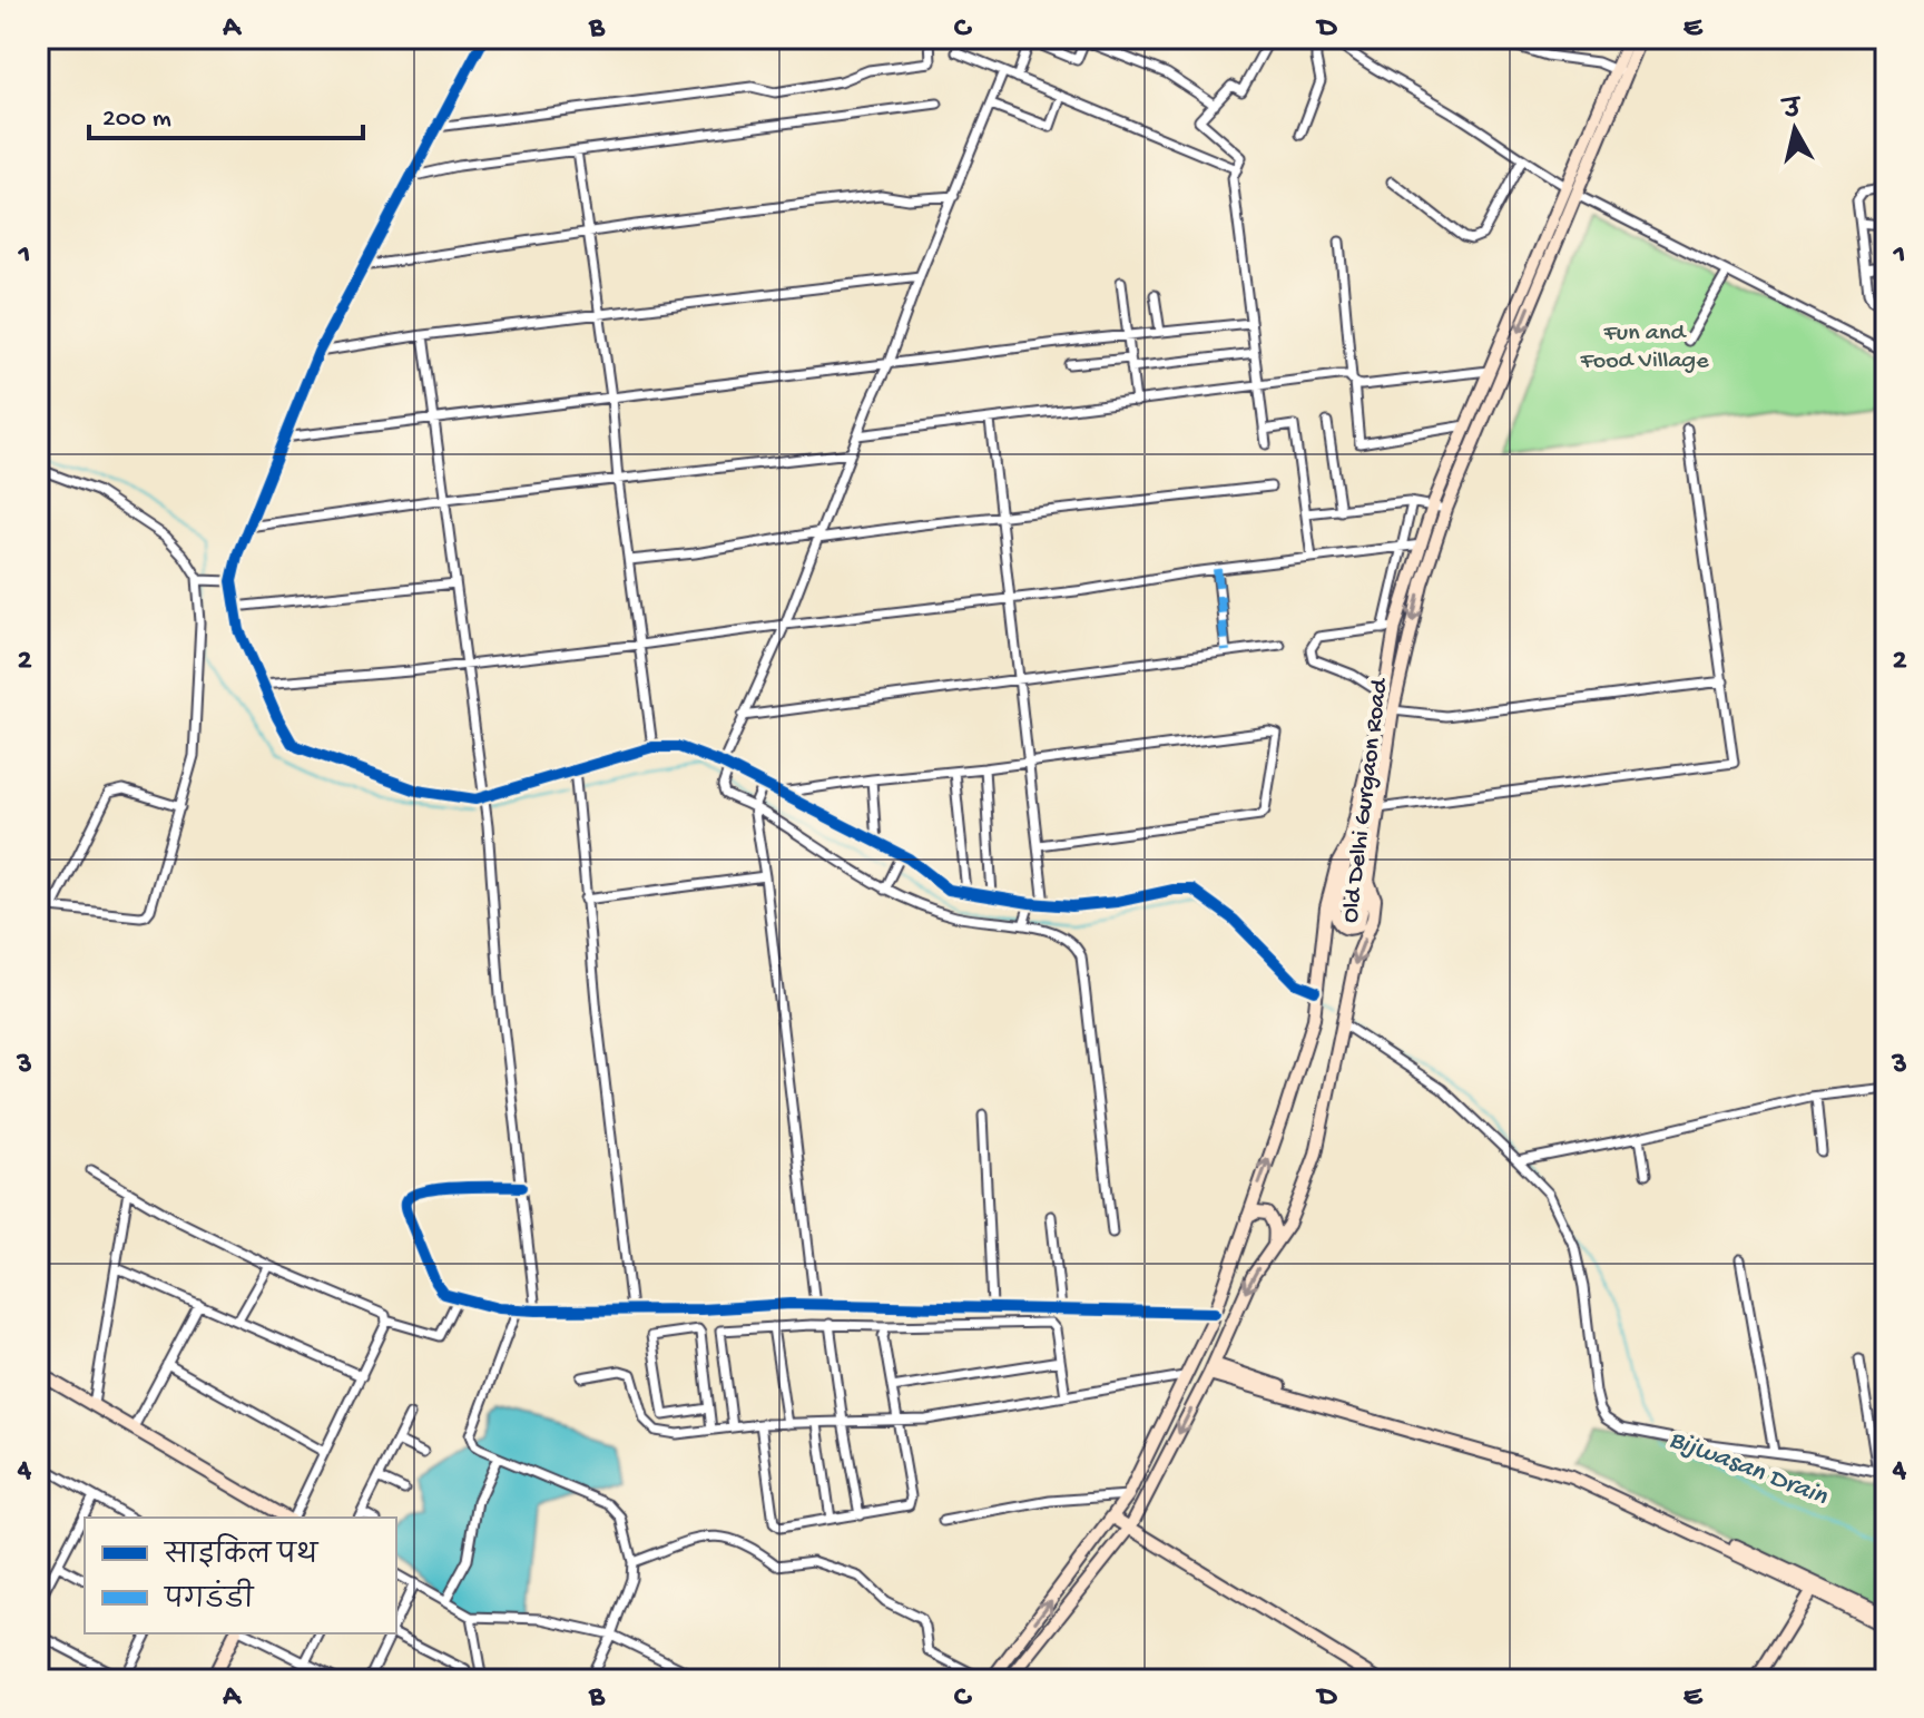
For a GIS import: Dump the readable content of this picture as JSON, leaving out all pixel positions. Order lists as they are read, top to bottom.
{
  "streets": {
    "main road": ["Old Delhi Gurgaon Road"]
  },
  "water": ["Bijwasan Drain"],
  "parks": ["Fun and Food Village"],
  "legend": ["साइकिल पथ", "पगडंडी"],
  "scale_bar": "200 m",
  "north": "top",
  "grid": {
    "columns": [
      "A",
      "B",
      "C",
      "D",
      "E"
    ],
    "rows": [
      "1",
      "2",
      "3",
      "4"
    ]
  }
}
